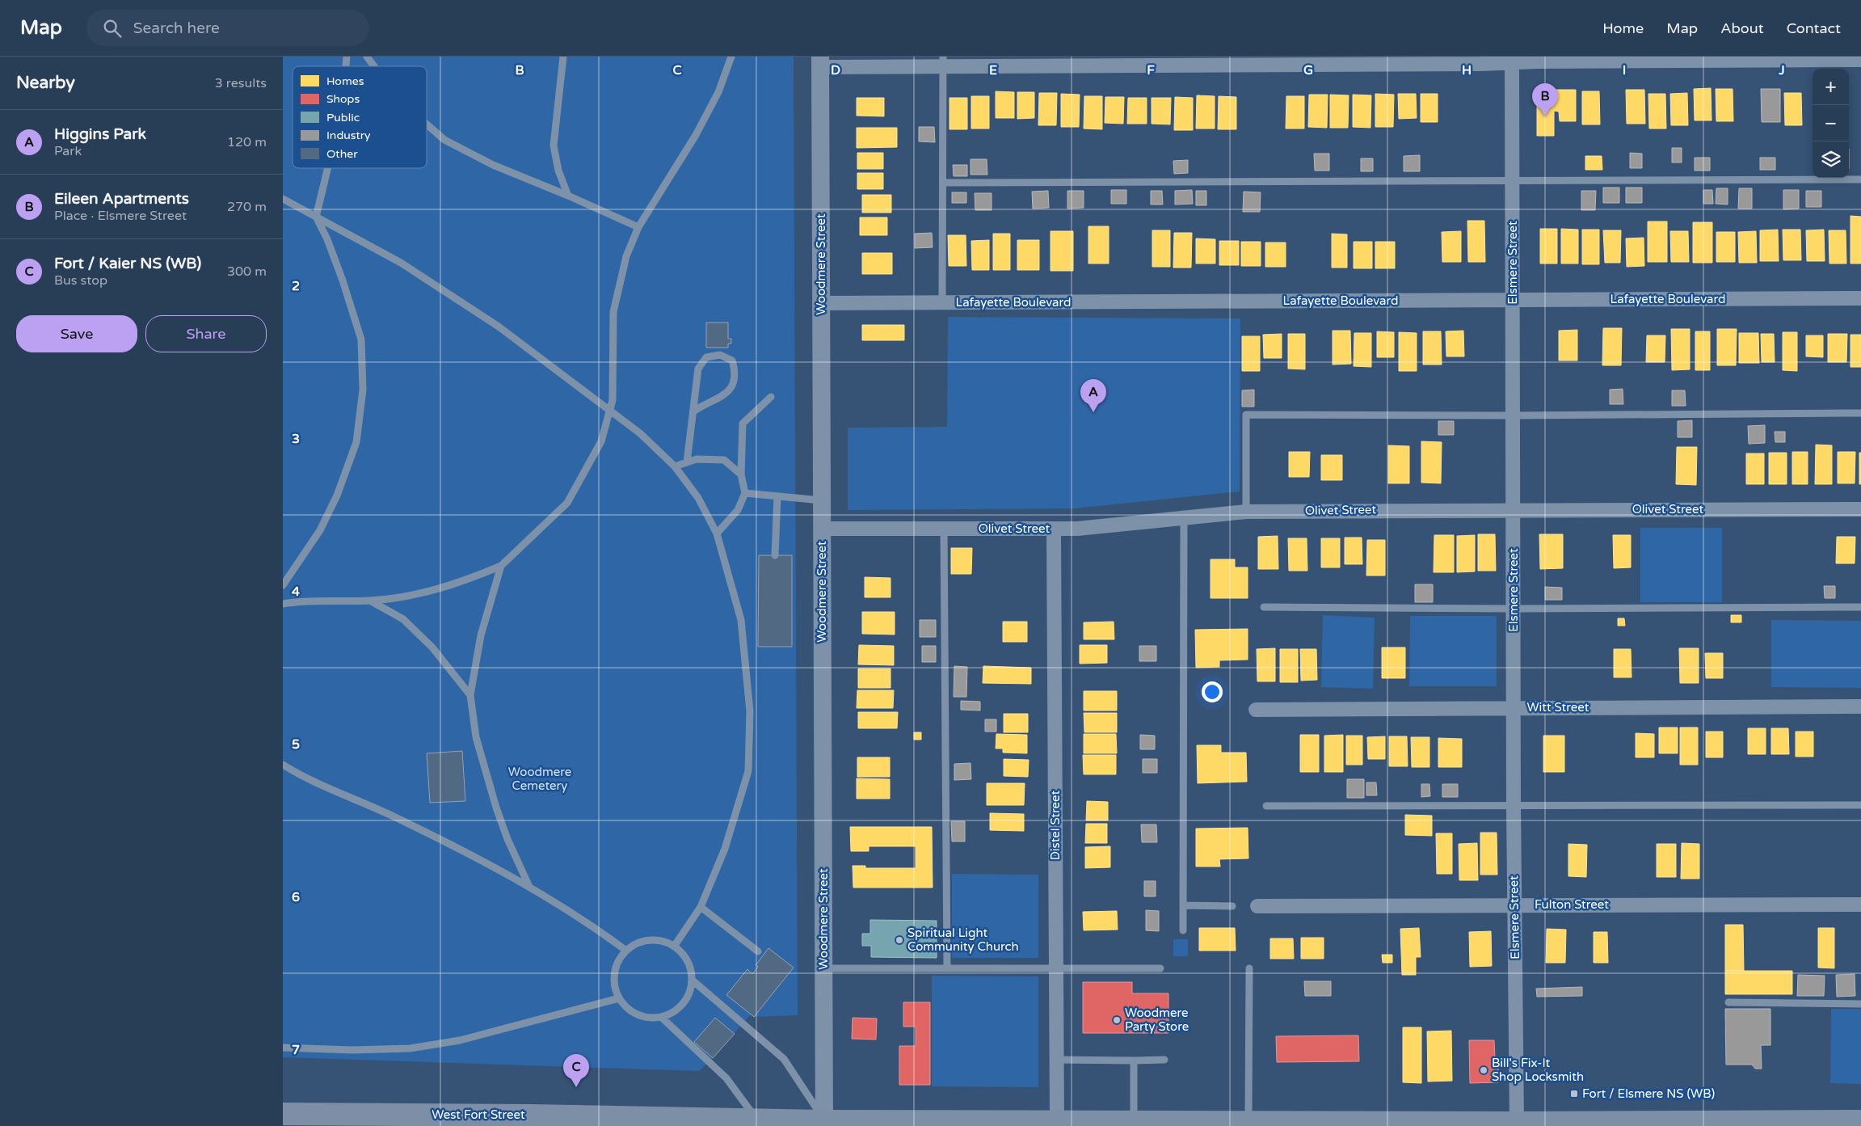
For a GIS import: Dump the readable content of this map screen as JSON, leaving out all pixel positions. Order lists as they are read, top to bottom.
{
  "streets": {
    "main road": ["West Fort Street"],
    "street": [
      "Elsmere Street",
      "Woodmere Street",
      "Lafayette Boulevard",
      "Olivet Street",
      "Witt Street",
      "Distel Street",
      "Fulton Street"
    ]
  },
  "crossings": [
    ["Elsmere Street", "Lafayette Boulevard"],
    ["Elsmere Street", "Olivet Street"],
    ["Elsmere Street", "Witt Street"],
    ["Elsmere Street", "Fulton Street"],
    ["Elsmere Street", "West Fort Street"],
    ["Woodmere Street", "Lafayette Boulevard"],
    ["Woodmere Street", "Olivet Street"],
    ["Woodmere Street", "West Fort Street"],
    ["Olivet Street", "Distel Street"],
    ["Distel Street", "West Fort Street"]
  ],
  "parks": ["Woodmere Cemetery"],
  "places": {
    "other": ["Spiritual Light Community Church", "Woodmere Party Store", "Bill's Fix-It Shop Locksmith"],
    "transit": ["Fort / Elsmere NS (WB)"]
  },
  "legend": [
    "Homes",
    "Shops",
    "Public",
    "Industry",
    "Other"
  ],
  "page": {
    "header": "Map",
    "search": "Search here",
    "nav": [
      "Home",
      "Map",
      "About",
      "Contact"
    ],
    "heading": ["Nearby", "3 results"],
    "map_buttons": ["+", "−"],
    "pins": ["B", "A", "C"],
    "list": [
      {
        "mark": "A",
        "name": "Higgins Park",
        "note": "Park",
        "value": "120 m"
      },
      {
        "mark": "B",
        "name": "Eileen Apartments",
        "note": "Place · Elsmere Street",
        "value": "270 m"
      },
      {
        "mark": "C",
        "name": "Fort / Kaier NS (WB)",
        "note": "Bus stop",
        "value": "300 m"
      }
    ],
    "buttons": ["Save", "Share"]
  },
  "grid": {
    "columns": [
      "B",
      "C",
      "D",
      "E",
      "F",
      "G",
      "H",
      "I",
      "J"
    ],
    "rows": [
      "2",
      "3",
      "4",
      "5",
      "6",
      "7"
    ]
  }
}
